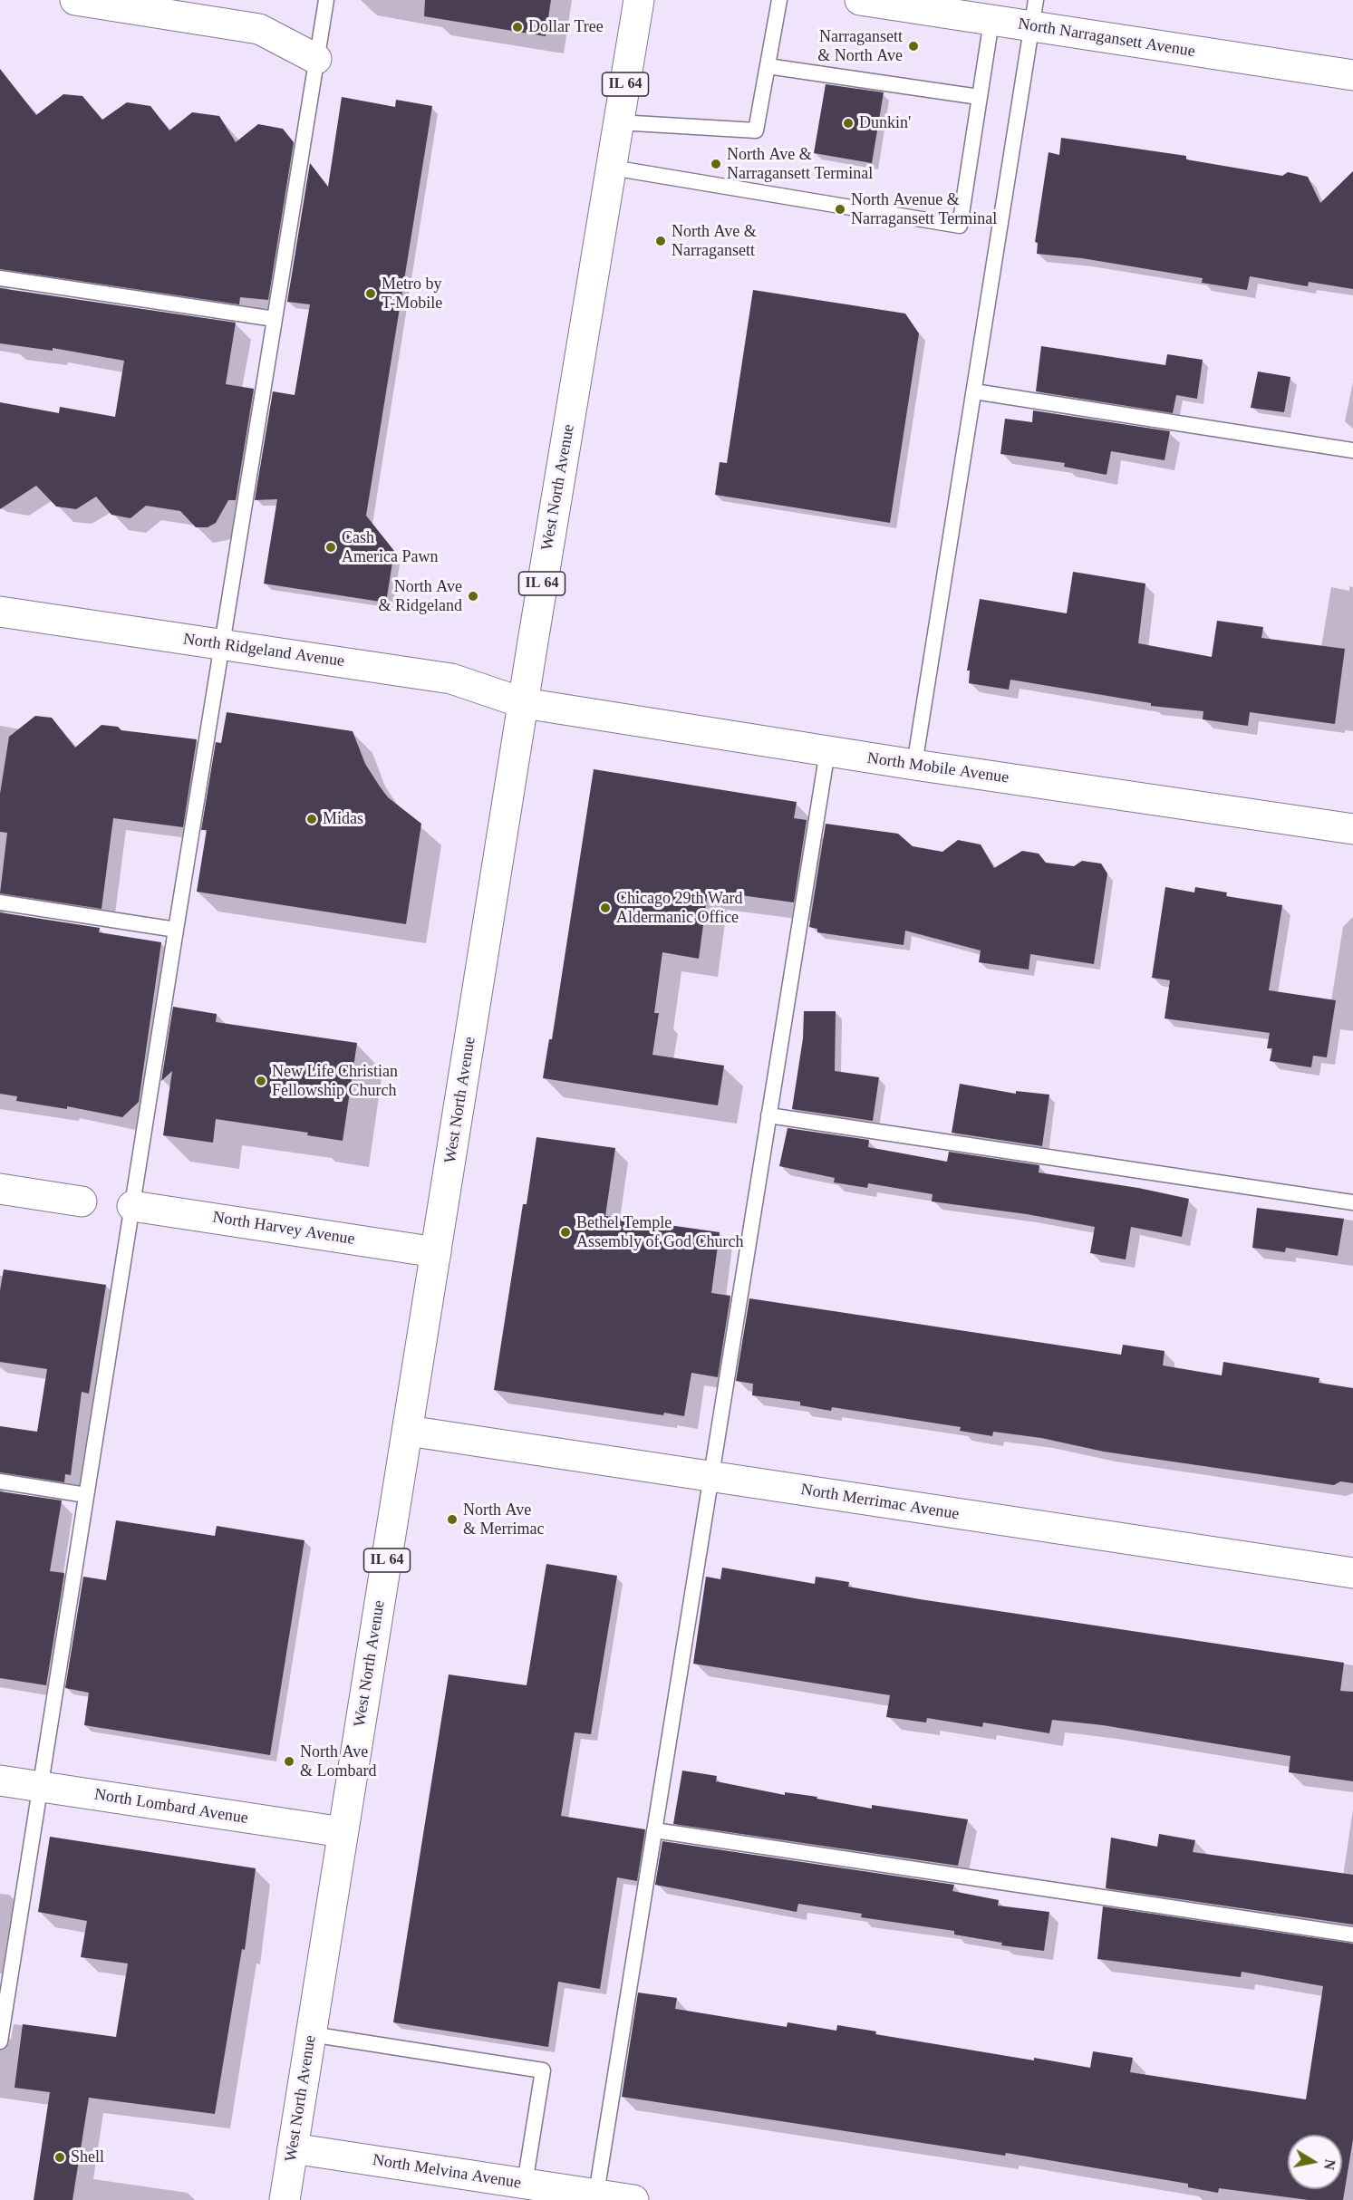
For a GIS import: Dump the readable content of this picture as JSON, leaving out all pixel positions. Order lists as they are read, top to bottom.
{
  "streets": {
    "street": [
      "North Narragansett Avenue",
      "IL 64",
      "West North Avenue",
      "North Ridgeland Avenue",
      "North Mobile Avenue",
      "North Harvey Avenue",
      "North Merrimac Avenue",
      "North Lombard Avenue",
      "North Melvina Avenue"
    ]
  },
  "crossings": [
    ["West North Avenue", "North Ridgeland Avenue"],
    ["West North Avenue", "North Mobile Avenue"],
    ["West North Avenue", "North Harvey Avenue"],
    ["West North Avenue", "North Merrimac Avenue"],
    ["West North Avenue", "North Lombard Avenue"],
    ["West North Avenue", "North Melvina Avenue"],
    ["North Ridgeland Avenue", "North Mobile Avenue"]
  ],
  "places": [
    "Dollar Tree",
    "Narragansett & North Ave",
    "Dunkin'",
    "North Ave & Narragansett Terminal",
    "North Avenue & Narragansett Terminal",
    "North Ave & Narragansett",
    "Metro by T-Mobile",
    "Cash America Pawn",
    "North Ave & Ridgeland",
    "Midas",
    "Chicago 29th Ward Aldermanic Office",
    "New Life Christian Fellowship Church",
    "Bethel Temple Assembly of God Church",
    "North Ave & Merrimac",
    "North Ave & Lombard",
    "Shell"
  ],
  "north": "right"
}
